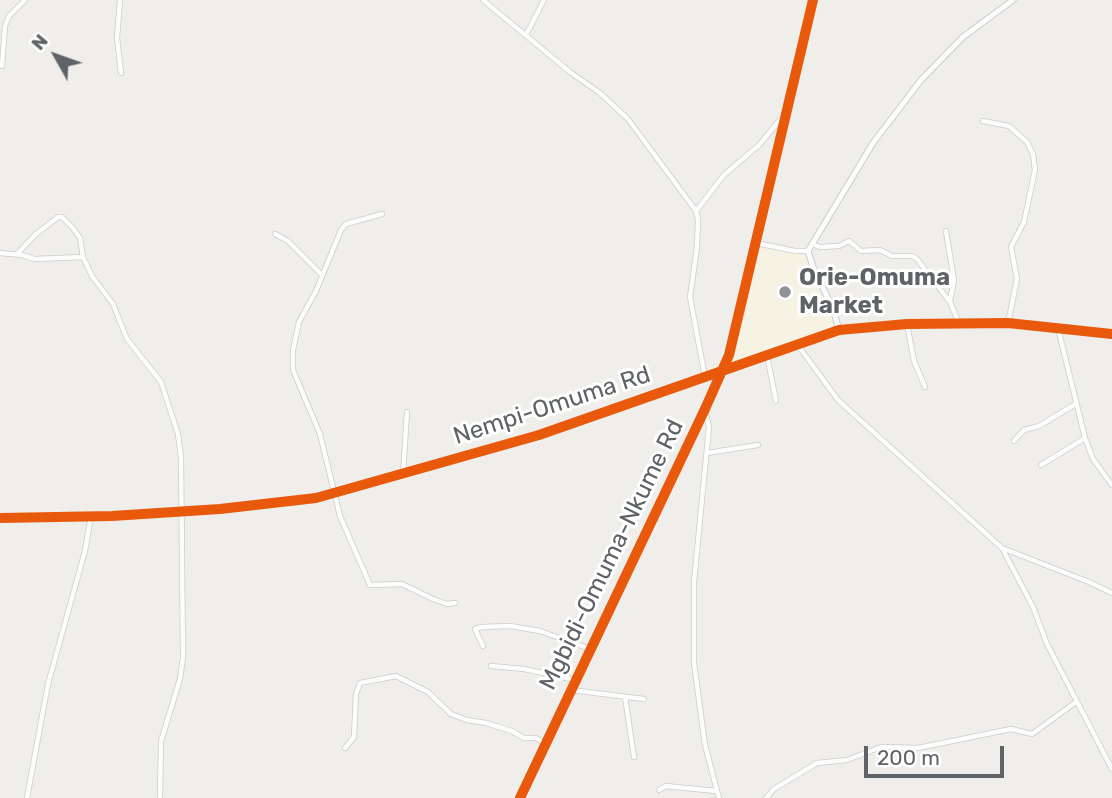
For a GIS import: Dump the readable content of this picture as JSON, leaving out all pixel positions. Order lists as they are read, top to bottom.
{
  "streets": {
    "street": ["Nempi-Omuma Rd", "Mgbidi-Omuma-Nkume Rd"]
  },
  "crossings": [
    ["Nempi-Omuma Rd", "Mgbidi-Omuma-Nkume Rd"]
  ],
  "places": ["Orie-Omuma Market"],
  "scale_bar": "200 m",
  "north": "top left"
}
